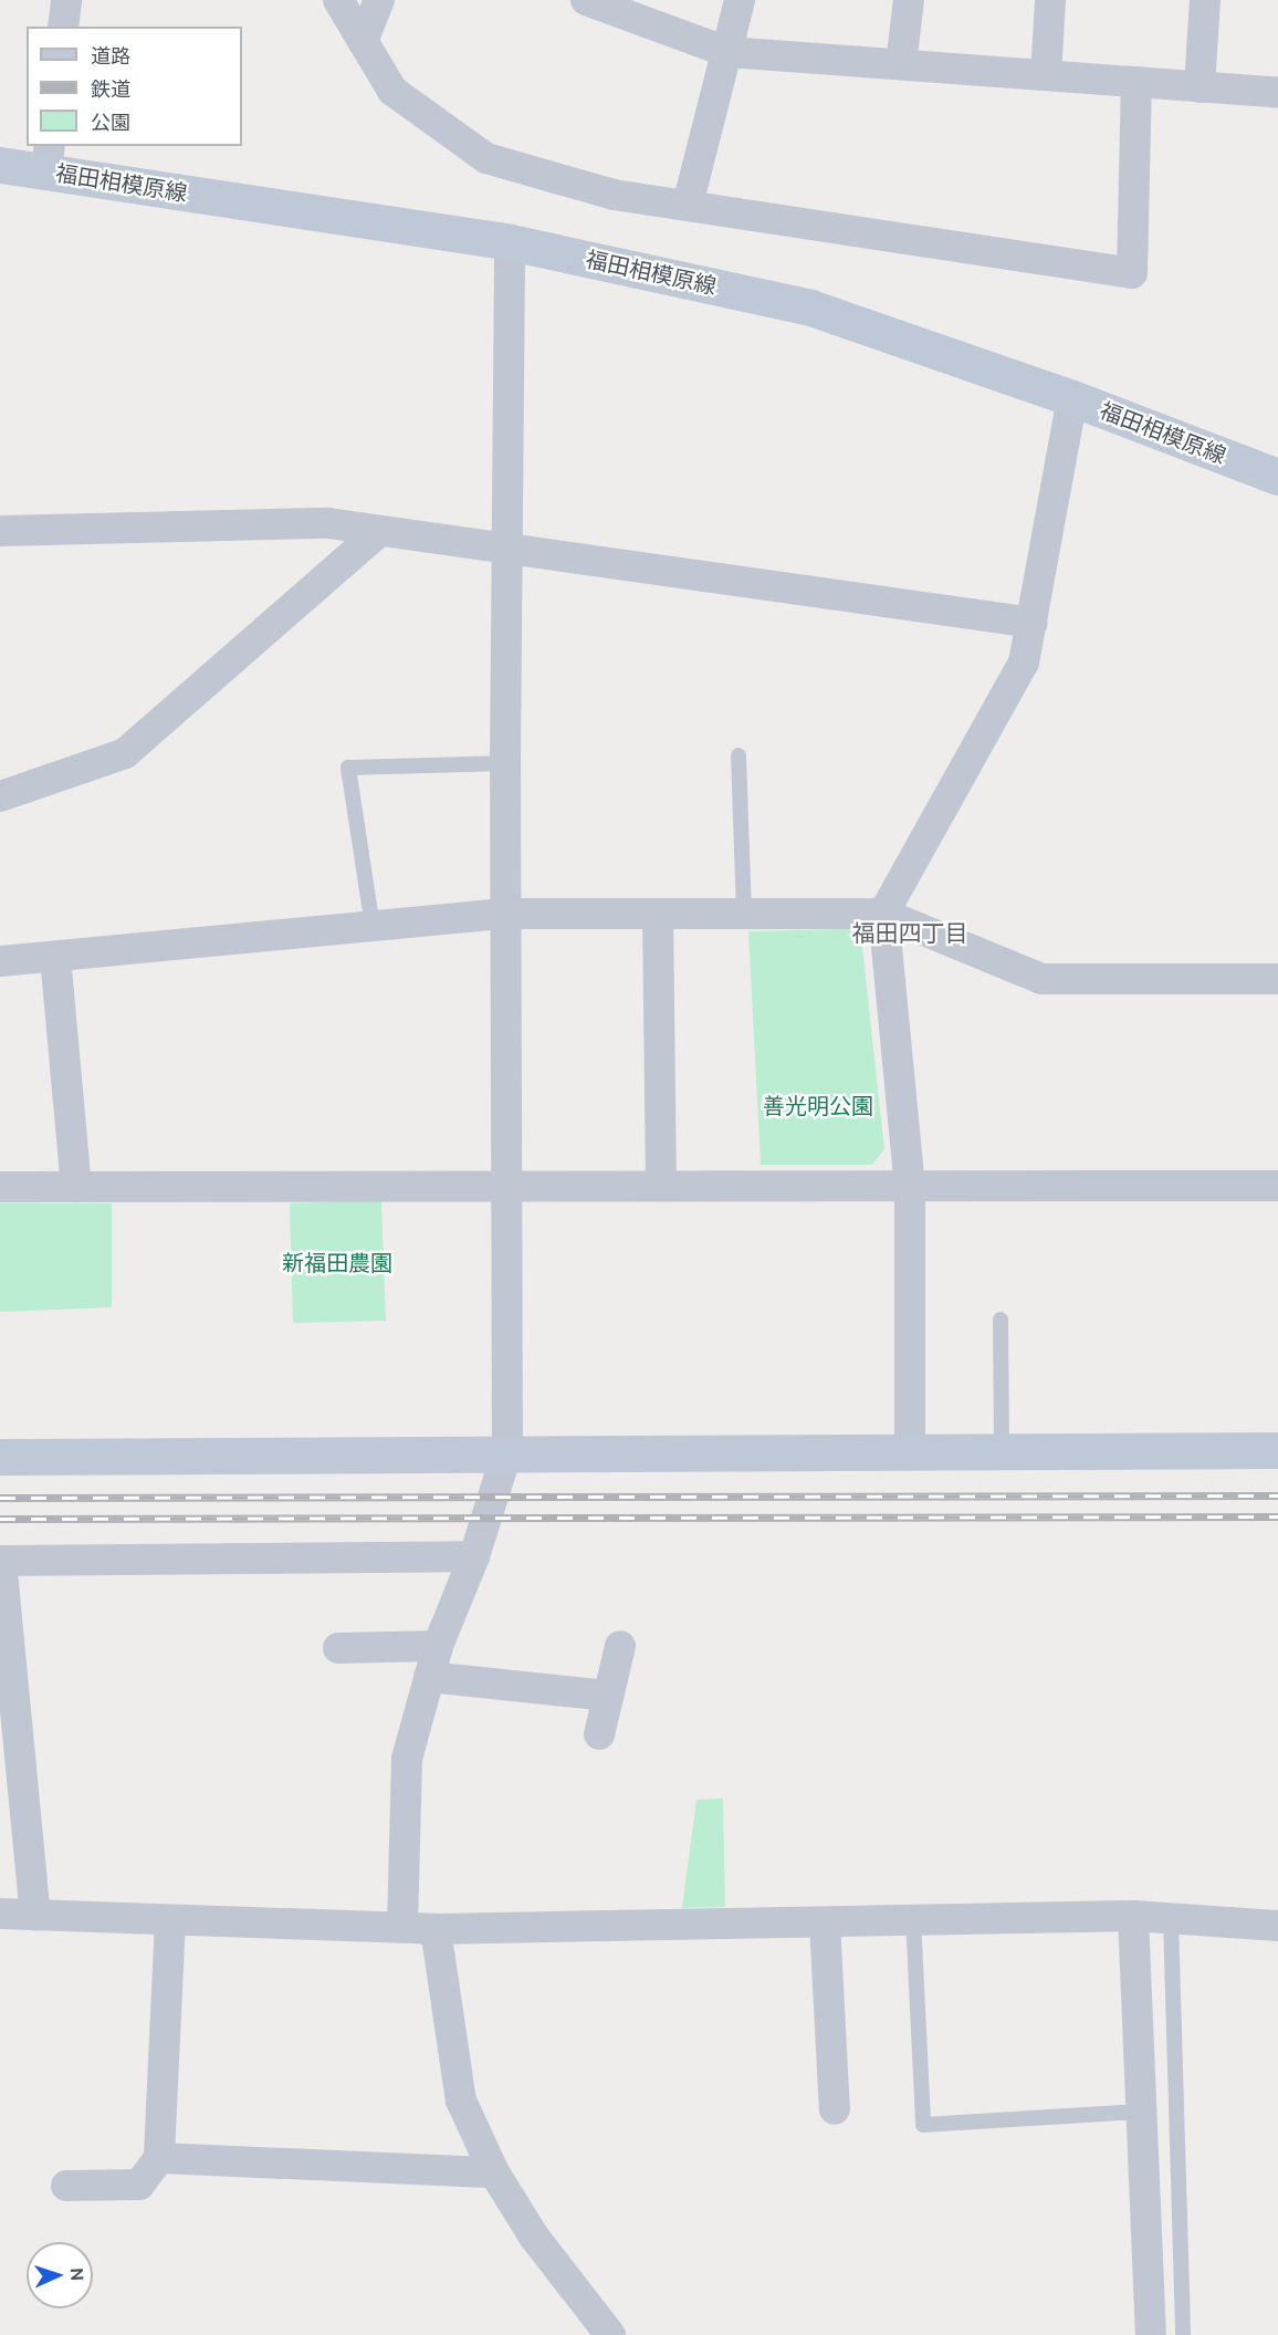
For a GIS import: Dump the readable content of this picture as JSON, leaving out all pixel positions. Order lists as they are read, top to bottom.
{
  "streets": {
    "street": ["福田相模原線"]
  },
  "districts": ["福田四丁目"],
  "parks": ["善光明公園", "新福田農園"],
  "legend": ["道路", "鉄道", "公園"],
  "north": "right"
}
